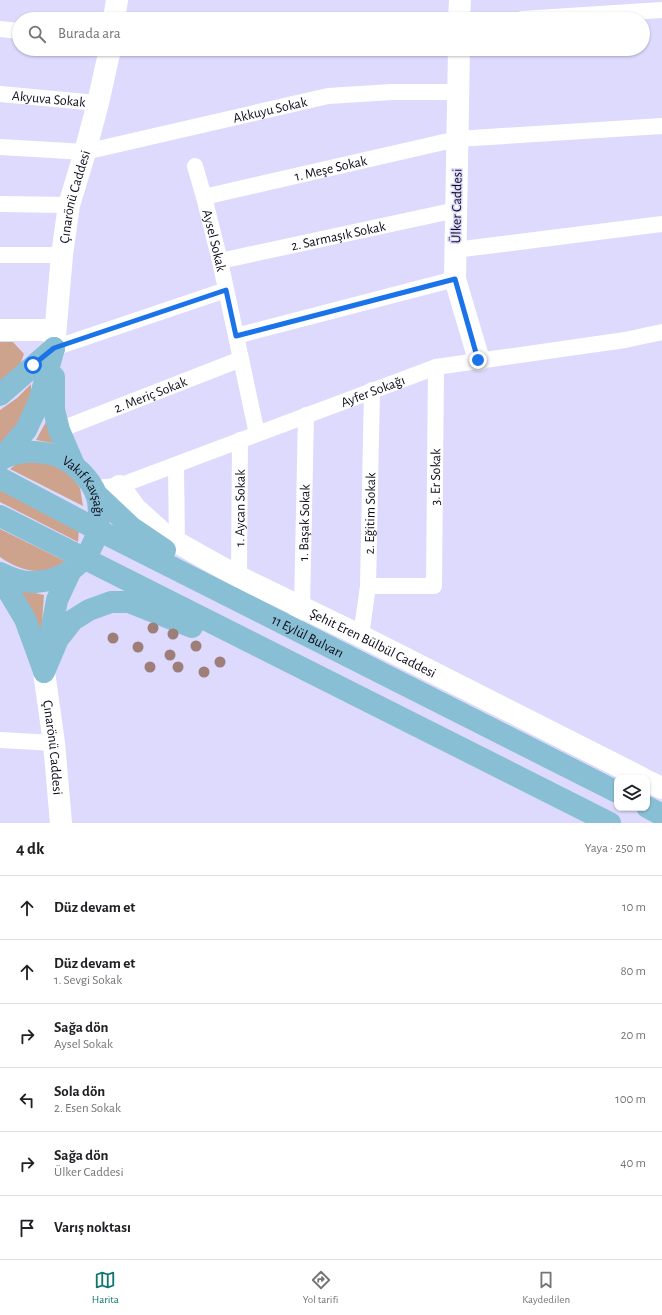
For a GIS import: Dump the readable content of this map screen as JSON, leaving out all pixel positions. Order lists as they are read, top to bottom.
{
  "streets": {
    "main road": [
      "Çınarönü Caddesi",
      "Ülker Caddesi",
      "Vakıf Kavşağı",
      "11 Eylül Bulvarı",
      "Şehit Eren Bülbül Caddesi"
    ],
    "street": [
      "Akyuva Sokak",
      "Akkuyu Sokak",
      "1. Meşe Sokak",
      "2. Sarmaşık Sokak",
      "Aysel Sokak",
      "Ayfer Sokağı",
      "2. Meriç Sokak",
      "3. Er Sokak",
      "1. Aycan Sokak",
      "2. Eğitim Sokak",
      "1. Başak Sokak"
    ]
  },
  "crossings": [
    ["Akyuva Sokak", "Çınarönü Caddesi"],
    ["Akkuyu Sokak", "Çınarönü Caddesi"],
    ["Akkuyu Sokak", "Ülker Caddesi"],
    ["1. Meşe Sokak", "Ülker Caddesi"],
    ["1. Meşe Sokak", "Aysel Sokak"],
    ["Çınarönü Caddesi", "Vakıf Kavşağı"],
    ["Ülker Caddesi", "2. Sarmaşık Sokak"],
    ["Ülker Caddesi", "Ayfer Sokağı"],
    ["2. Sarmaşık Sokak", "Aysel Sokak"],
    ["Aysel Sokak", "Ayfer Sokağı"],
    ["Aysel Sokak", "2. Meriç Sokak"],
    ["Ayfer Sokağı", "3. Er Sokak"],
    ["Ayfer Sokağı", "Vakıf Kavşağı"],
    ["Ayfer Sokağı", "1. Aycan Sokak"],
    ["Ayfer Sokağı", "2. Eğitim Sokak"],
    ["Ayfer Sokağı", "1. Başak Sokak"],
    ["Ayfer Sokağı", "Şehit Eren Bülbül Caddesi"],
    ["3. Er Sokak", "2. Eğitim Sokak"],
    ["Vakıf Kavşağı", "11 Eylül Bulvarı"],
    ["1. Aycan Sokak", "Şehit Eren Bülbül Caddesi"],
    ["2. Eğitim Sokak", "Şehit Eren Bülbül Caddesi"],
    ["1. Başak Sokak", "Şehit Eren Bülbül Caddesi"]
  ],
  "page": {
    "search": "Burada ara",
    "heading": ["4 dk", "Yaya · 250 m"],
    "list": [
      ["Düz devam et", "10 m"],
      ["Düz devam et", "1. Sevgi Sokak", "80 m"],
      ["Sağa dön", "Aysel Sokak", "20 m"],
      ["Sola dön", "2. Esen Sokak", "100 m"],
      ["Sağa dön", "Ülker Caddesi", "40 m"],
      "Varış noktası"
    ],
    "nav": ["Harita", "Yol tarifi", "Kaydedilen"]
  }
}
